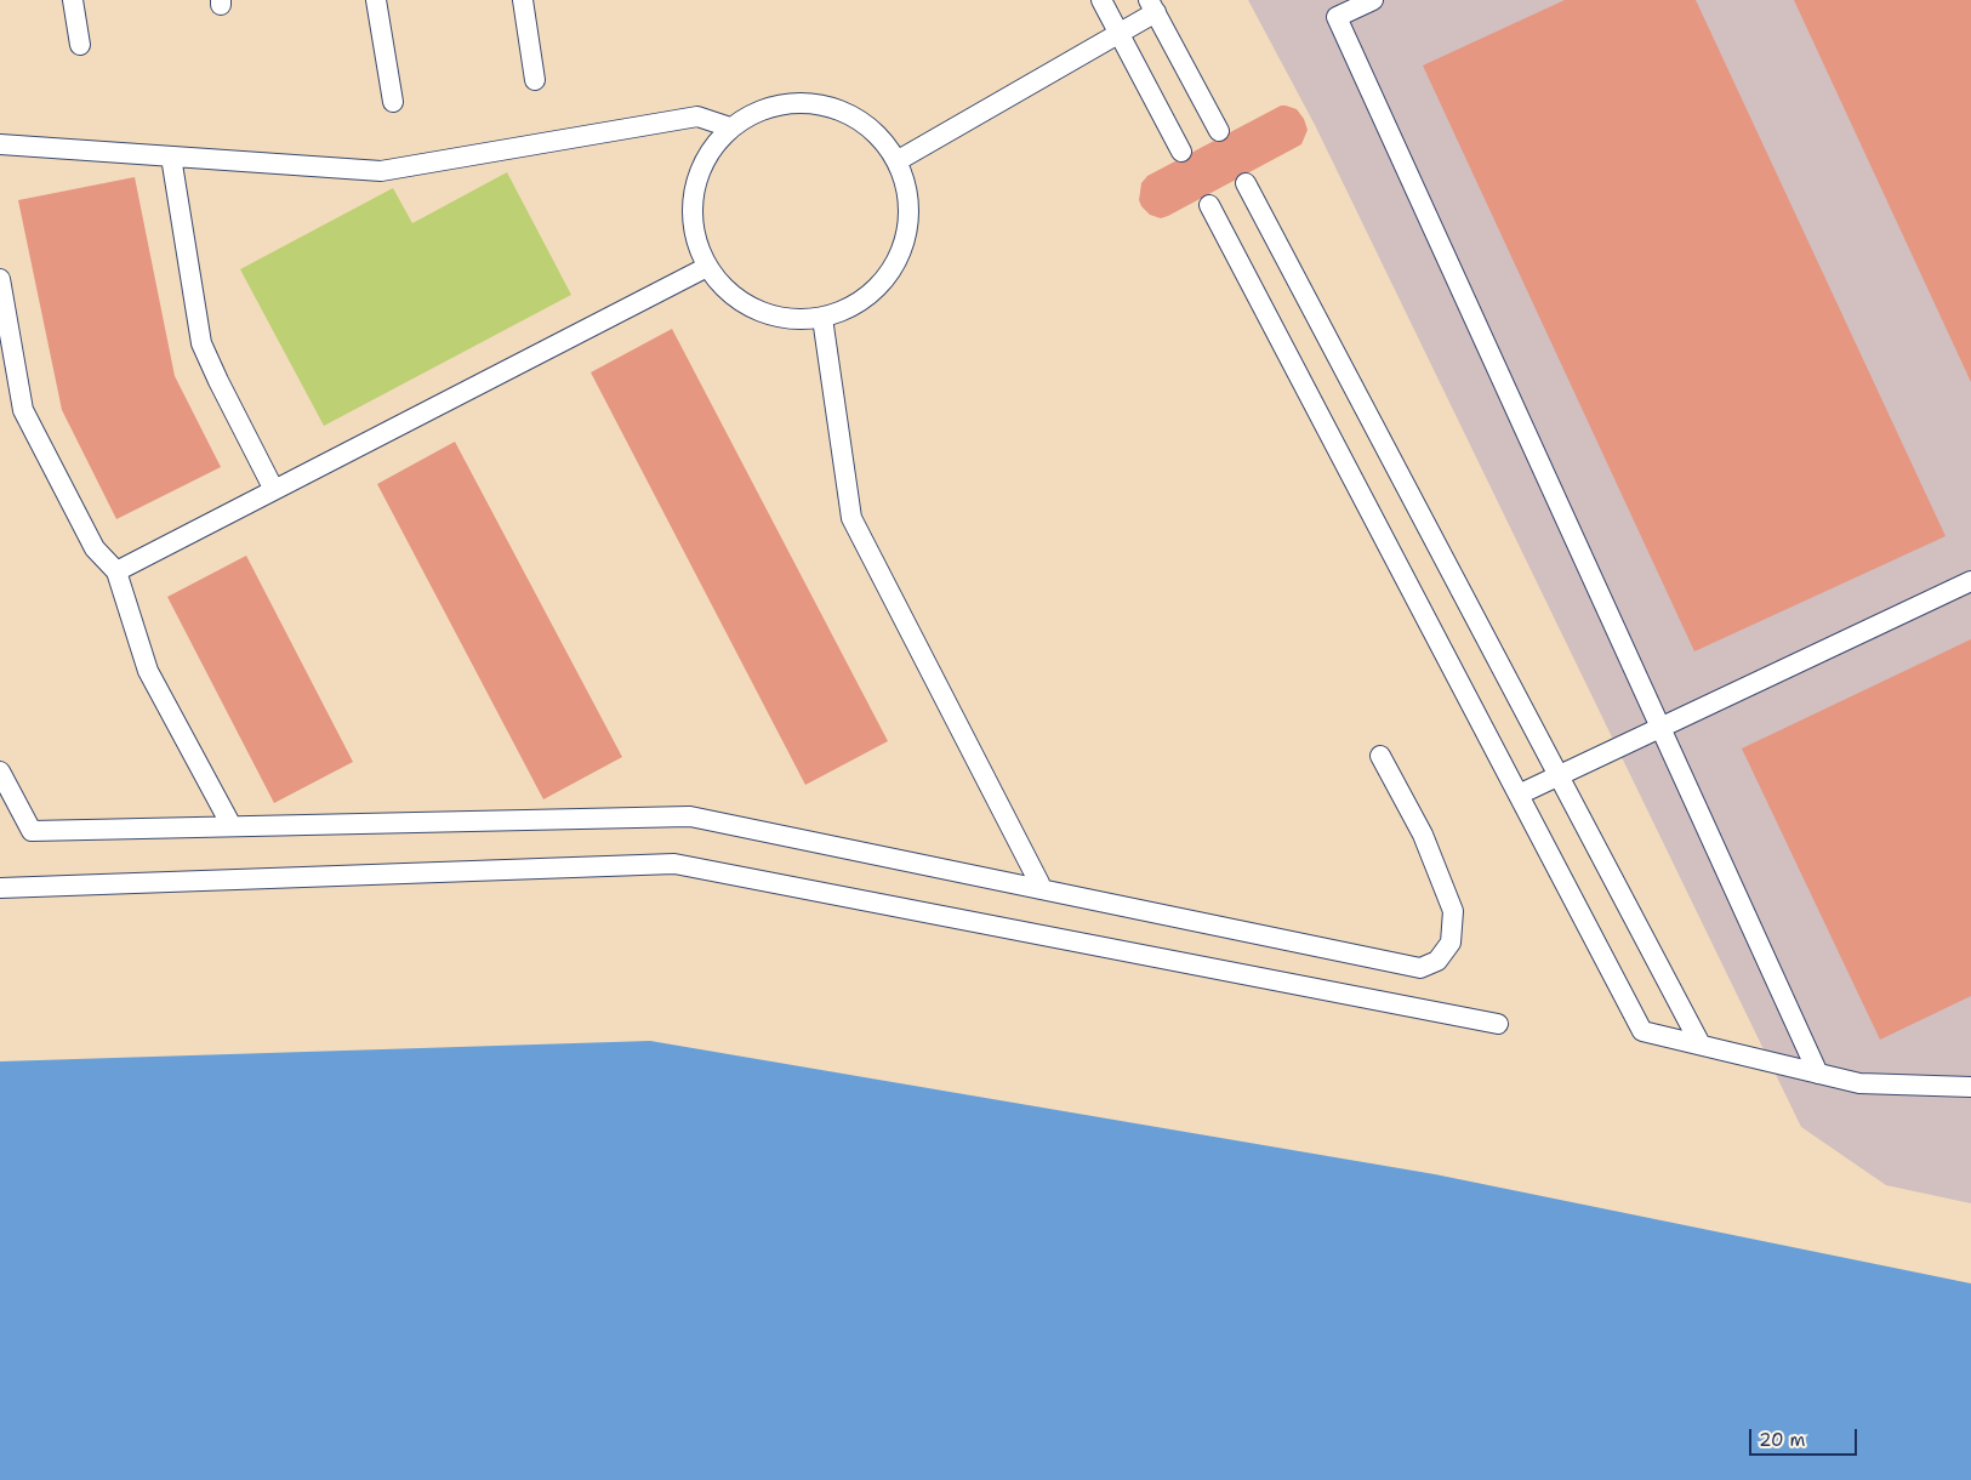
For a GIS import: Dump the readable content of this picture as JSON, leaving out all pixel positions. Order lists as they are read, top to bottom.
{
  "scale_bar": "20 m"
}
